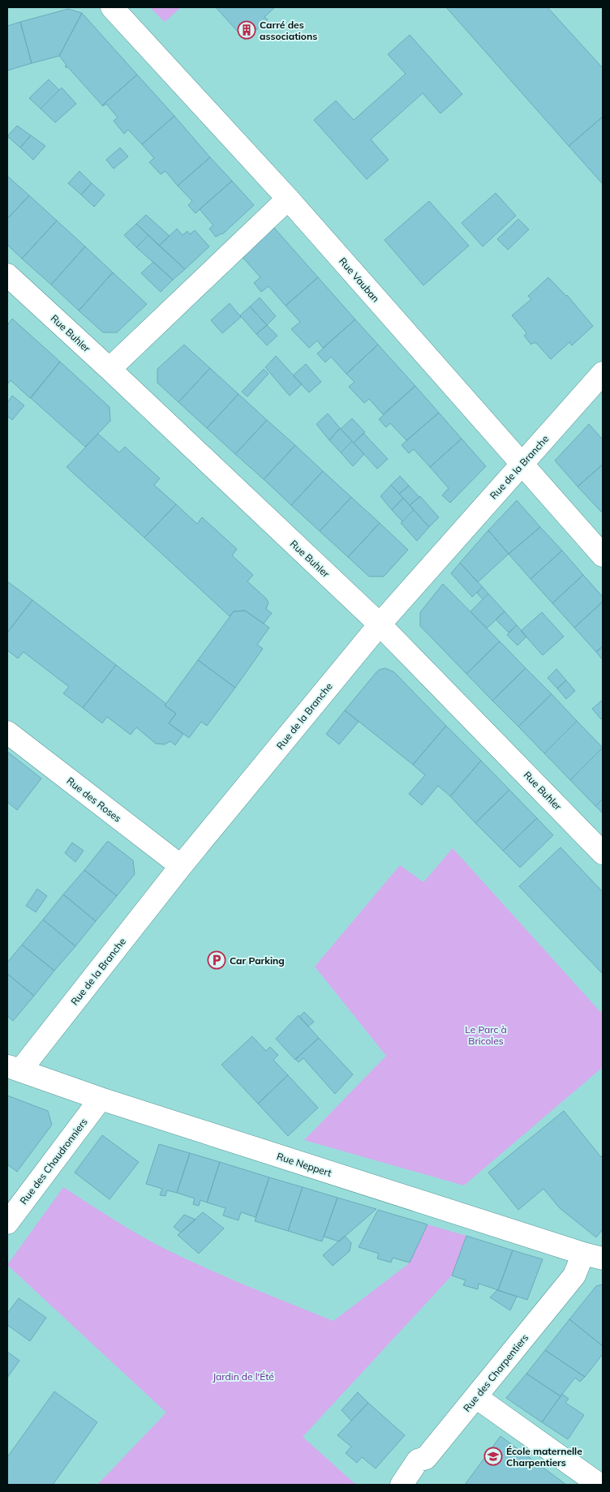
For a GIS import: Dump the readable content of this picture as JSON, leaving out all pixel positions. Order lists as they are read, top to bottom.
{
  "streets": {
    "street": [
      "Rue Vauban",
      "Rue Buhler",
      "Rue de la Branche",
      "Rue des Roses",
      "Rue des Chaudronniers",
      "Rue Neppert",
      "Rue des Charpentiers"
    ]
  },
  "crossings": [
    ["Rue Vauban", "Rue de la Branche"],
    ["Rue Buhler", "Rue de la Branche"],
    ["Rue de la Branche", "Rue des Roses"],
    ["Rue de la Branche", "Rue Neppert"],
    ["Rue des Chaudronniers", "Rue Neppert"],
    ["Rue Neppert", "Rue des Charpentiers"]
  ],
  "parks": ["Le Parc à Bricoles", "Jardin de l'Été"],
  "places": {
    "building": ["Carré des associations"],
    "parking": ["Car Parking"],
    "school or university": ["École maternelle Charpentiers"]
  }
}
